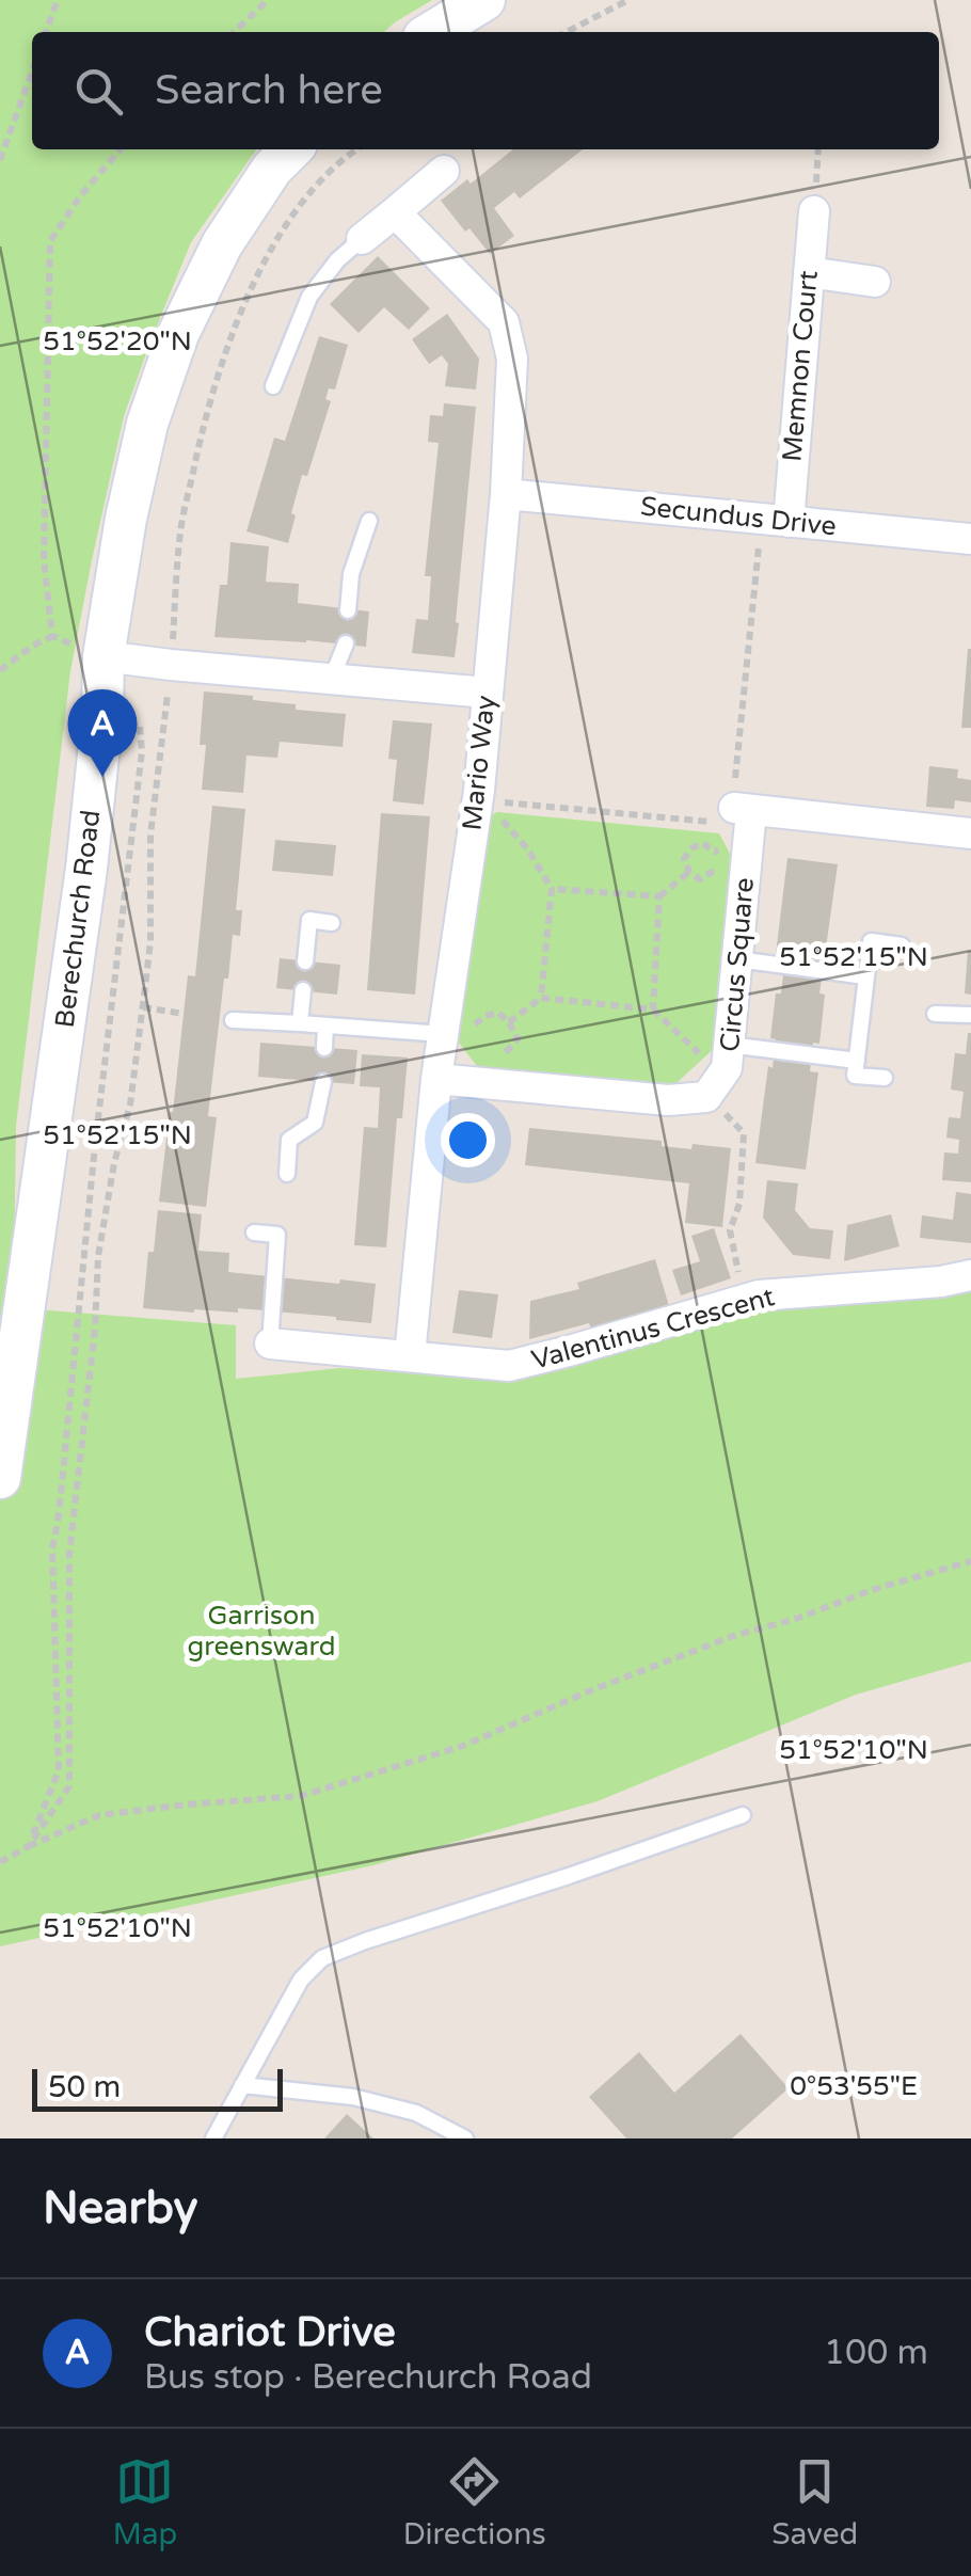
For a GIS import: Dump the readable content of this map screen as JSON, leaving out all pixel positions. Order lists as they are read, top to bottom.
{
  "streets": {
    "street": [
      "Memnon Court",
      "Secundus Drive",
      "Mario Way",
      "Berechurch Road",
      "Circus Square",
      "Valentinus Crescent"
    ]
  },
  "crossings": [
    ["Memnon Court", "Secundus Drive"],
    ["Secundus Drive", "Mario Way"],
    ["Mario Way", "Valentinus Crescent"]
  ],
  "parks": ["Garrison greensward"],
  "scale_bar": "50 m",
  "page": {
    "search": "Search here",
    "pins": "A",
    "scale": "50 m",
    "heading": "Nearby",
    "list": [
      {
        "mark": "A",
        "name": "Chariot Drive",
        "note": "Bus stop · Berechurch Road",
        "value": "100 m"
      }
    ],
    "nav": ["Map", "Directions", "Saved"]
  },
  "coordinates": [
    "51°52'20\"N",
    "51°52'15\"N",
    "51°52'10\"N",
    "0°53'55\"E"
  ]
}
